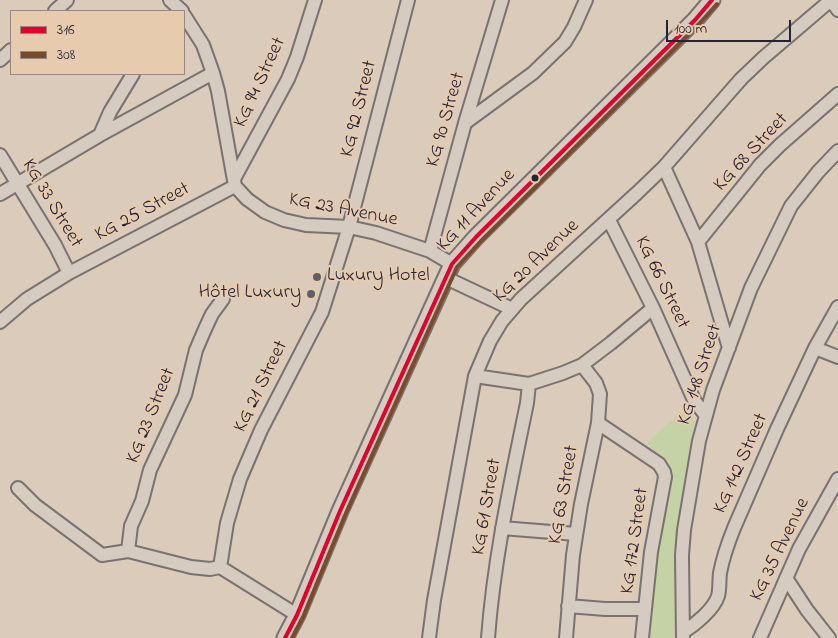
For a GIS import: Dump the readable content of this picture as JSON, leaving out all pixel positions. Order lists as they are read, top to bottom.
{
  "streets": {
    "main road": ["KG 11 Avenue"],
    "street": [
      "KG 94 Street",
      "KG 92 Street",
      "KG 90 Street",
      "KG 68 Street",
      "KG 33 Street",
      "KG 23 Avenue",
      "KG 25 Street",
      "KG 20 Avenue",
      "KG 66 Street",
      "KG 148 Street",
      "KG 21 Street",
      "KG 23 Street",
      "KG 142 Street",
      "KG 63 Street",
      "KG 61 Street",
      "KG 172 Street",
      "KG 35 Avenue"
    ]
  },
  "crossings": [
    ["KG 94 Street", "KG 23 Avenue"],
    ["KG 94 Street", "KG 25 Street"],
    ["KG 92 Street", "KG 23 Avenue"],
    ["KG 92 Street", "KG 21 Street"],
    ["KG 90 Street", "KG 23 Avenue"],
    ["KG 33 Street", "KG 25 Street"],
    ["KG 23 Avenue", "KG 11 Avenue"],
    ["KG 23 Avenue", "KG 25 Street"],
    ["KG 23 Avenue", "KG 21 Street"],
    ["KG 20 Avenue", "KG 66 Street"],
    ["KG 66 Street", "KG 148 Street"],
    ["KG 148 Street", "KG 142 Street"],
    ["KG 63 Street", "KG 172 Street"]
  ],
  "places": ["Luxury Hotel", "Hôtel Luxury"],
  "lines": ["transit line 316", "transit line 308"],
  "legend": ["316", "308"],
  "scale_bar": "100 m"
}
